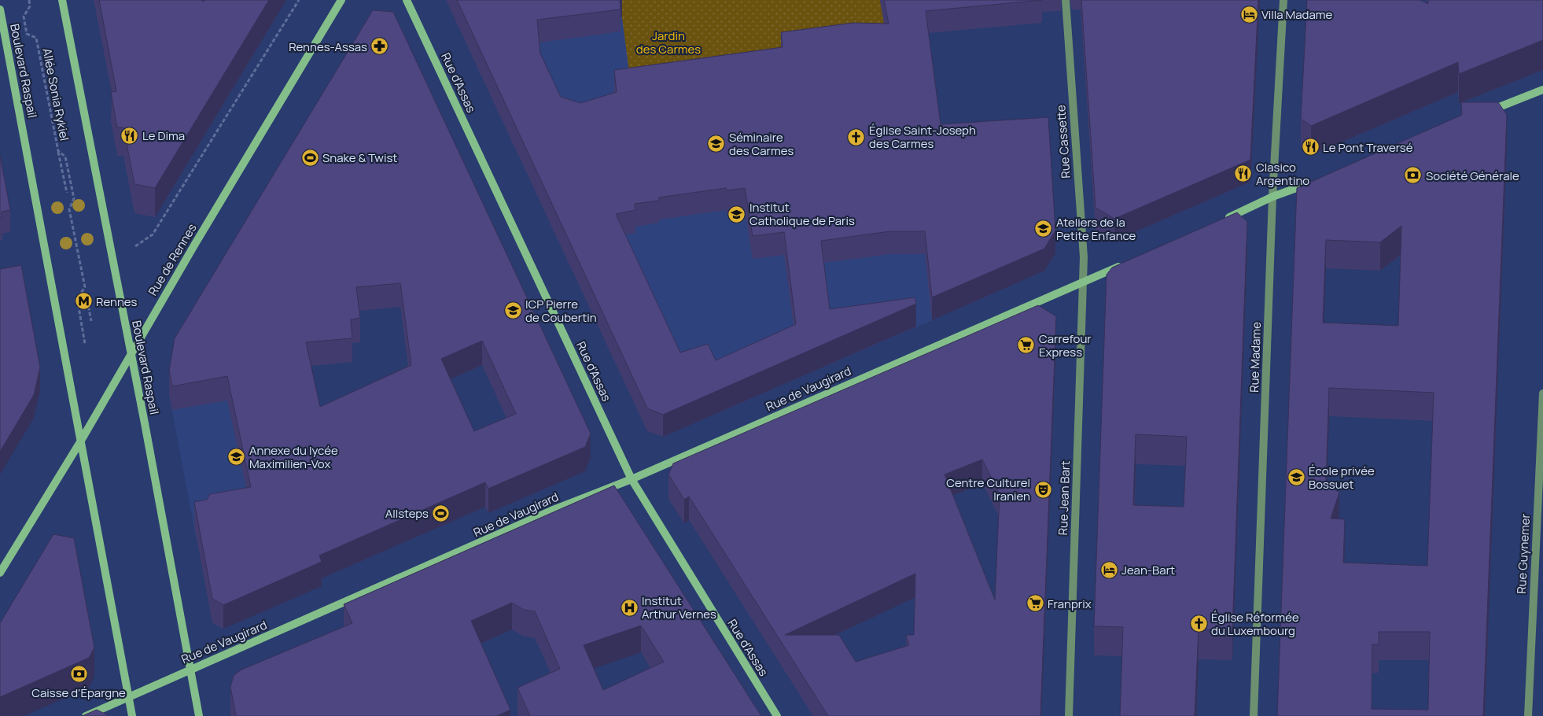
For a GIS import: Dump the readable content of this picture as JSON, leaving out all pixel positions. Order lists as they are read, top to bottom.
{
  "streets": {
    "main road": [
      "Boulevard Raspail",
      "Rue d'Assas",
      "Rue de Rennes",
      "Rue de Vaugirard"
    ],
    "street": [
      "Rue Cassette",
      "Rue Madame",
      "Rue Jean Bart",
      "Rue Guynemer"
    ],
    "path": ["Allée Sonia Rykiel"]
  },
  "crossings": [
    ["Boulevard Raspail", "Rue de Rennes"],
    ["Boulevard Raspail", "Rue de Vaugirard"],
    ["Rue d'Assas", "Rue de Vaugirard"],
    ["Rue Cassette", "Rue de Vaugirard"],
    ["Rue Cassette", "Rue Jean Bart"],
    ["Rue de Vaugirard", "Rue Jean Bart"]
  ],
  "parks": ["Jardin des Carmes"],
  "places": {
    "hotel": ["Villa Madame", "Jean-Bart"],
    "pharmacy": ["Rennes-Assas"],
    "restaurant": ["Le Dima", "Le Pont Traversé", "Clasico Argentino"],
    "church": ["Église Saint-Joseph des Carmes", "Église Réformée du Luxembourg"],
    "school or university": [
      "Séminaire des Carmes",
      "Institut Catholique de Paris",
      "Ateliers de la Petite Enfance",
      "ICP Pierre de Coubertin",
      "Annexe du lycée Maximilien-Vox",
      "École privée Bossuet"
    ],
    "sports": ["Snake & Twist", "Allsteps"],
    "bank": ["Société Générale", "Caisse d'Épargne"],
    "metro station": ["Rennes"],
    "supermarket": ["Carrefour Express", "Franprix"],
    "theatre": ["Centre Culturel Iranien"],
    "hospital": ["Institut Arthur Vernes"]
  }
}
